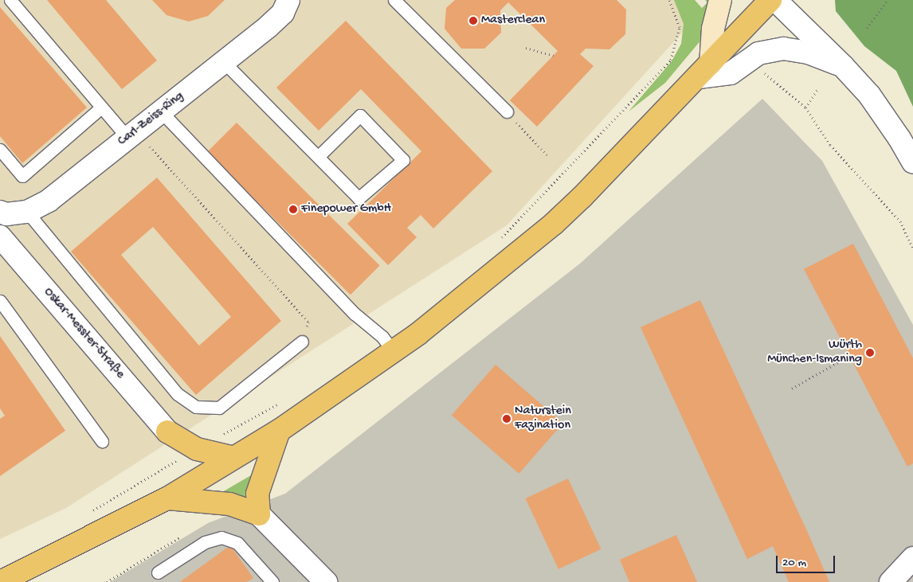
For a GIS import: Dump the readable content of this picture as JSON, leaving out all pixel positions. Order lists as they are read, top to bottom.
{
  "streets": {
    "street": ["Carl-Zeiss-Ring", "Oskar-Messter-Straße"]
  },
  "places": [
    "Masterclean",
    "Finepower GmbH",
    "Würth München-Ismaning",
    "Naturstein Fazination"
  ],
  "scale_bar": "20 m"
}
